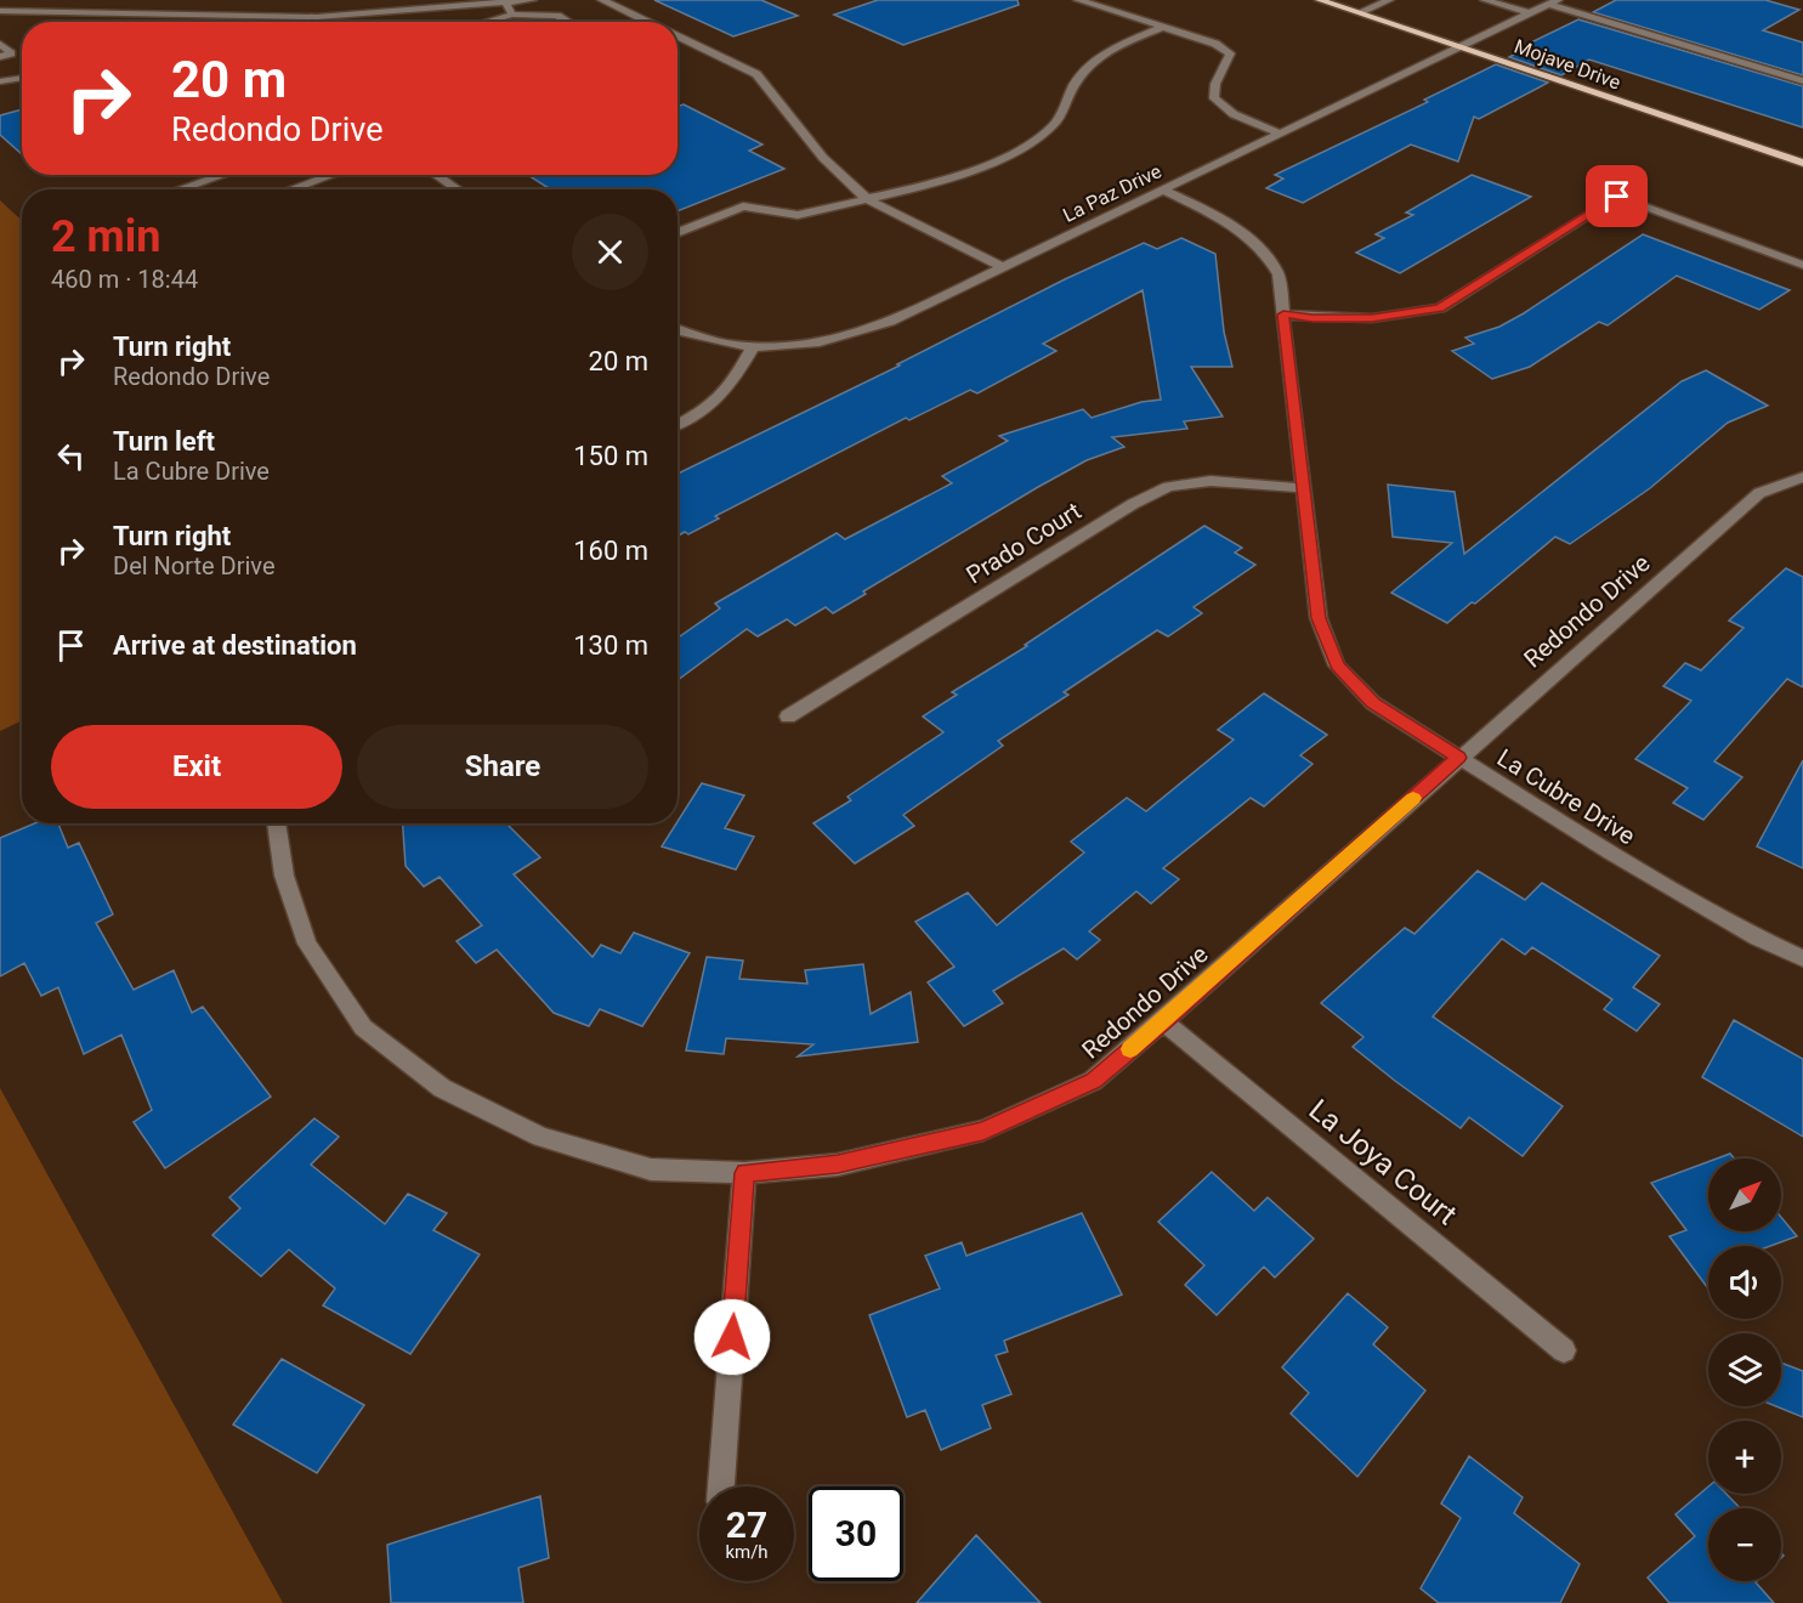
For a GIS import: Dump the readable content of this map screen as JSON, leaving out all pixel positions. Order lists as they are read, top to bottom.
{
  "streets": {
    "main road": ["Mojave Drive"],
    "street": [
      "La Paz Drive",
      "Prado Court",
      "Redondo Drive",
      "La Cubre Drive",
      "La Joya Court"
    ]
  },
  "crossings": [
    ["Mojave Drive", "La Paz Drive"],
    ["La Paz Drive", "La Cubre Drive"],
    ["Prado Court", "La Cubre Drive"],
    ["Redondo Drive", "La Cubre Drive"],
    ["Redondo Drive", "La Joya Court"]
  ],
  "north": "top right",
  "page": {
    "turn": ["20 m", "Redondo Drive"],
    "heading": ["2 min", "460 m · 18:44"],
    "list": [
      {
        "name": "Turn right",
        "note": "Redondo Drive",
        "value": "20 m"
      },
      {
        "name": "Turn left",
        "note": "La Cubre Drive",
        "value": "150 m"
      },
      {
        "name": "Turn right",
        "note": "Del Norte Drive",
        "value": "160 m"
      },
      {
        "name": "Arrive at destination",
        "value": "130 m"
      }
    ],
    "buttons": ["Exit", "Share"],
    "map_buttons": ["+", "−"],
    "speed": "27 km/h",
    "limit": "30"
  }
}
